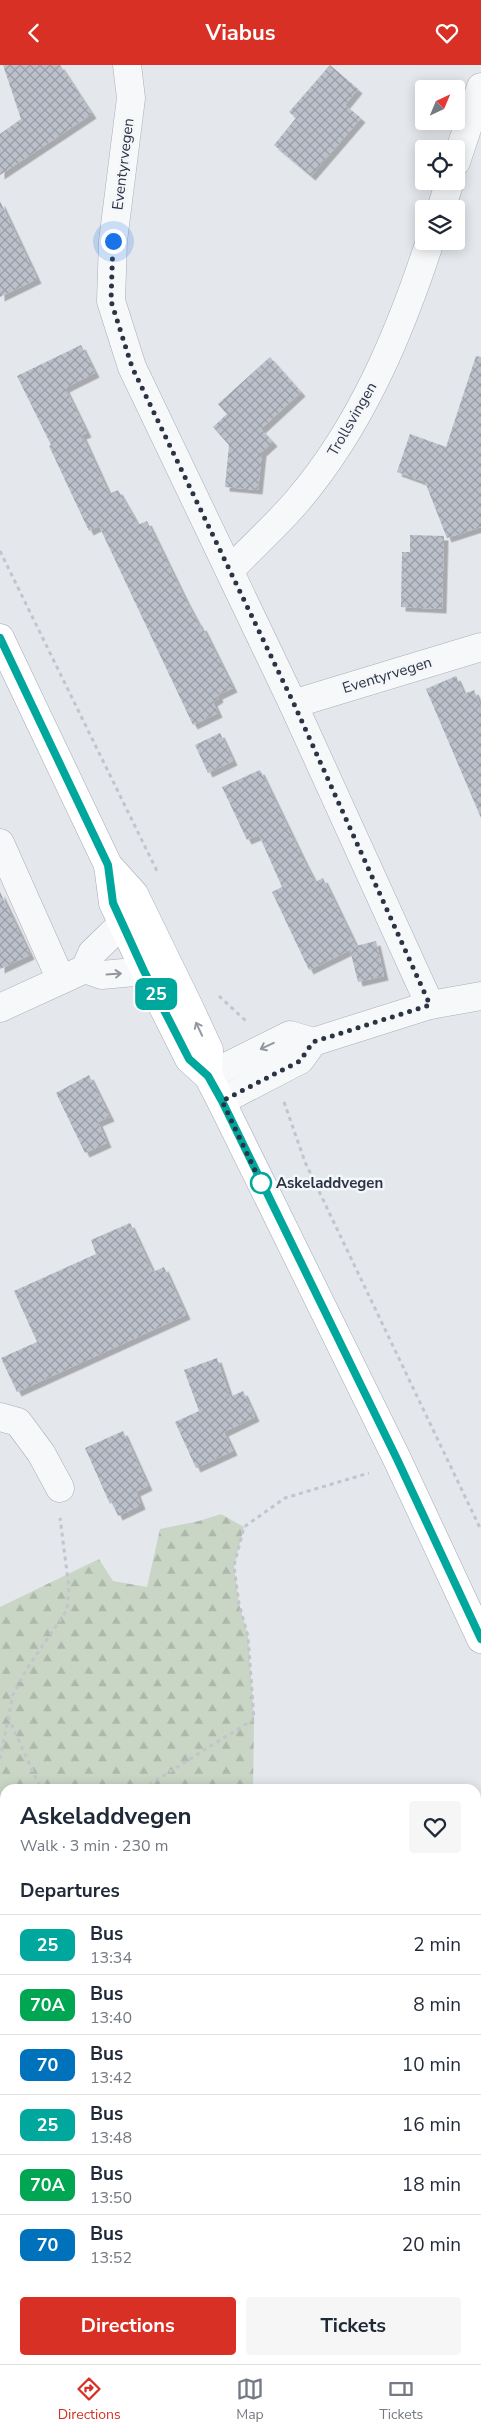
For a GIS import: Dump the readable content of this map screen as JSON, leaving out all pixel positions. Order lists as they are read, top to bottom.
{
  "streets": {
    "street": ["Eventyrvegen", "Trollsvingen"]
  },
  "crossings": [
    ["Eventyrvegen", "Trollsvingen"]
  ],
  "places": ["Askeladdvegen"],
  "lines": ["bus line 25"],
  "north": "top right",
  "page": {
    "header": "Viabus",
    "on_map": "25",
    "heading": [
      ["Askeladdvegen", "Walk · 3 min · 230 m"],
      "Departures"
    ],
    "list": [
      {
        "mark": "25",
        "name": "Bus",
        "note": "13:34",
        "value": "2 min"
      },
      {
        "mark": "70A",
        "name": "Bus",
        "note": "13:40",
        "value": "8 min"
      },
      {
        "mark": "70",
        "name": "Bus",
        "note": "13:42",
        "value": "10 min"
      },
      {
        "mark": "25",
        "name": "Bus",
        "note": "13:48",
        "value": "16 min"
      },
      {
        "mark": "70A",
        "name": "Bus",
        "note": "13:50",
        "value": "18 min"
      },
      {
        "mark": "70",
        "name": "Bus",
        "note": "13:52",
        "value": "20 min"
      }
    ],
    "buttons": ["Directions", "Tickets"],
    "tabs": ["Directions", "Map", "Tickets"]
  }
}
